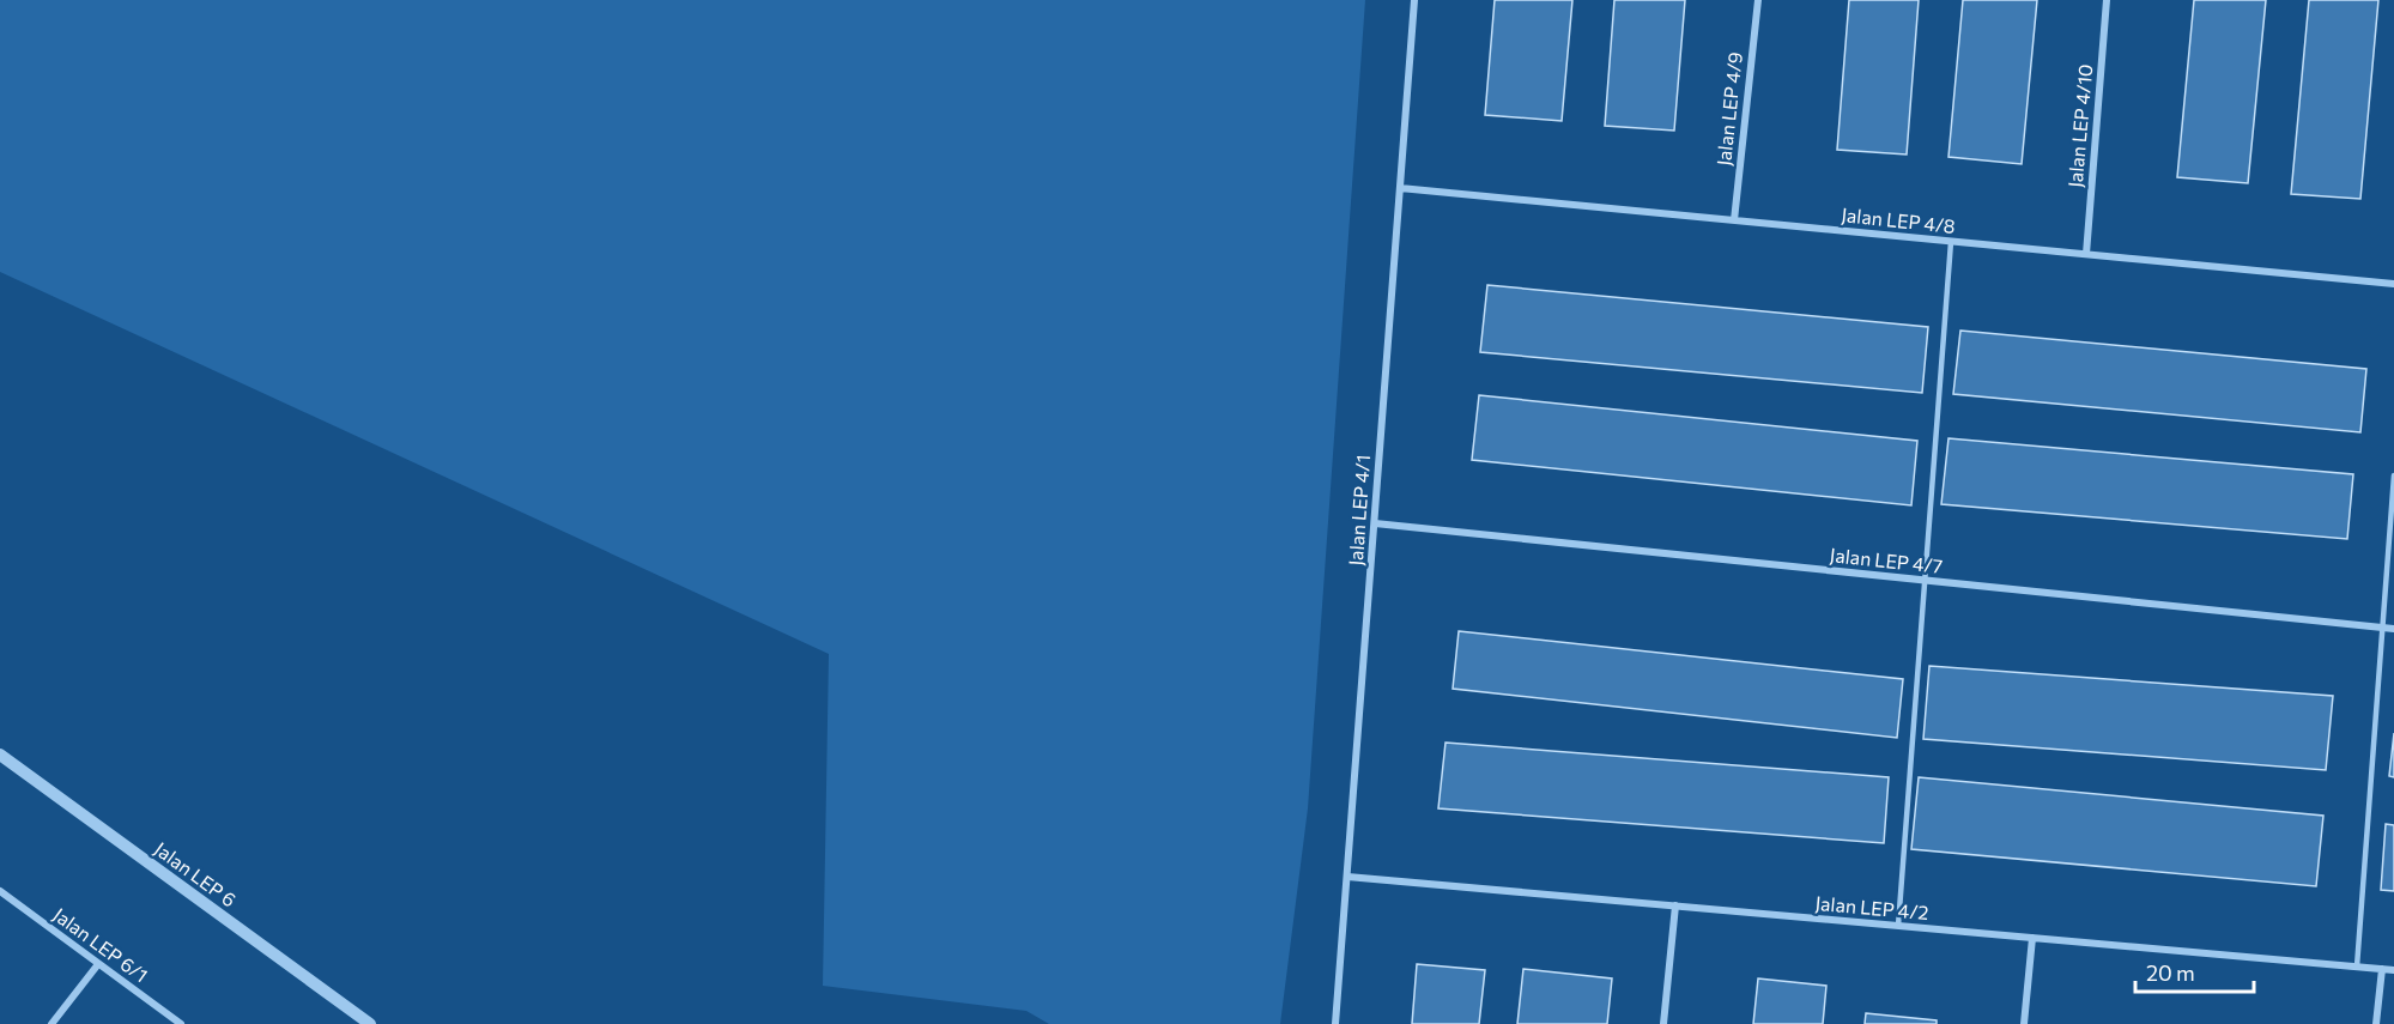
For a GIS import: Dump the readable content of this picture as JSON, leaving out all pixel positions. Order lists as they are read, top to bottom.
{
  "streets": {
    "street": [
      "Jalan LEP 4/9",
      "Jalan LEP 4/10",
      "Jalan LEP 4/8",
      "Jalan LEP 4/1",
      "Jalan LEP 4/7",
      "Jalan LEP 6",
      "Jalan LEP 4/2",
      "Jalan LEP 6/1"
    ]
  },
  "crossings": [
    ["Jalan LEP 4/9", "Jalan LEP 4/8"],
    ["Jalan LEP 4/10", "Jalan LEP 4/8"],
    ["Jalan LEP 4/8", "Jalan LEP 4/1"],
    ["Jalan LEP 4/1", "Jalan LEP 4/7"],
    ["Jalan LEP 4/1", "Jalan LEP 4/2"]
  ],
  "scale_bar": "20 m"
}
